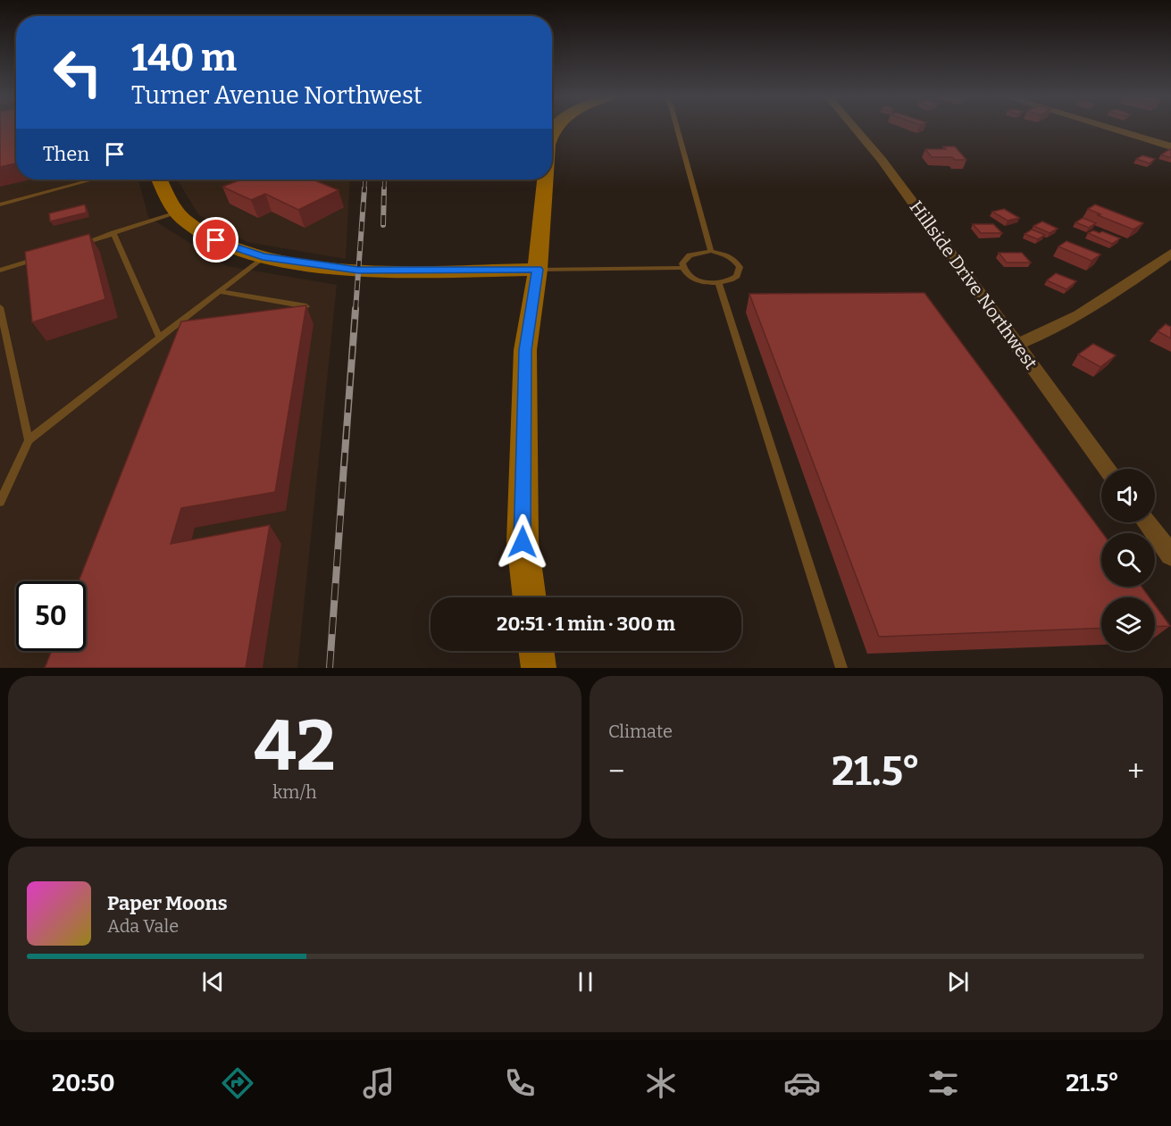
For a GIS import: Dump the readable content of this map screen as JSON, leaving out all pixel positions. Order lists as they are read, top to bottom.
{
  "streets": {
    "street": ["Hillside Drive Northwest"]
  },
  "page": {
    "turn": ["140 m", "Turner Avenue Northwest"],
    "then": "Then",
    "limit": "50",
    "trip": "20:51 · 1 min · 300 m",
    "tile": [
      ["42", "km/h"],
      "Climate"
    ],
    "heat": ["−", "21.5°", "+"],
    "song": ["Paper Moons", "Ada Vale"],
    "tabs": ["20:50", "21.5°"]
  }
}
